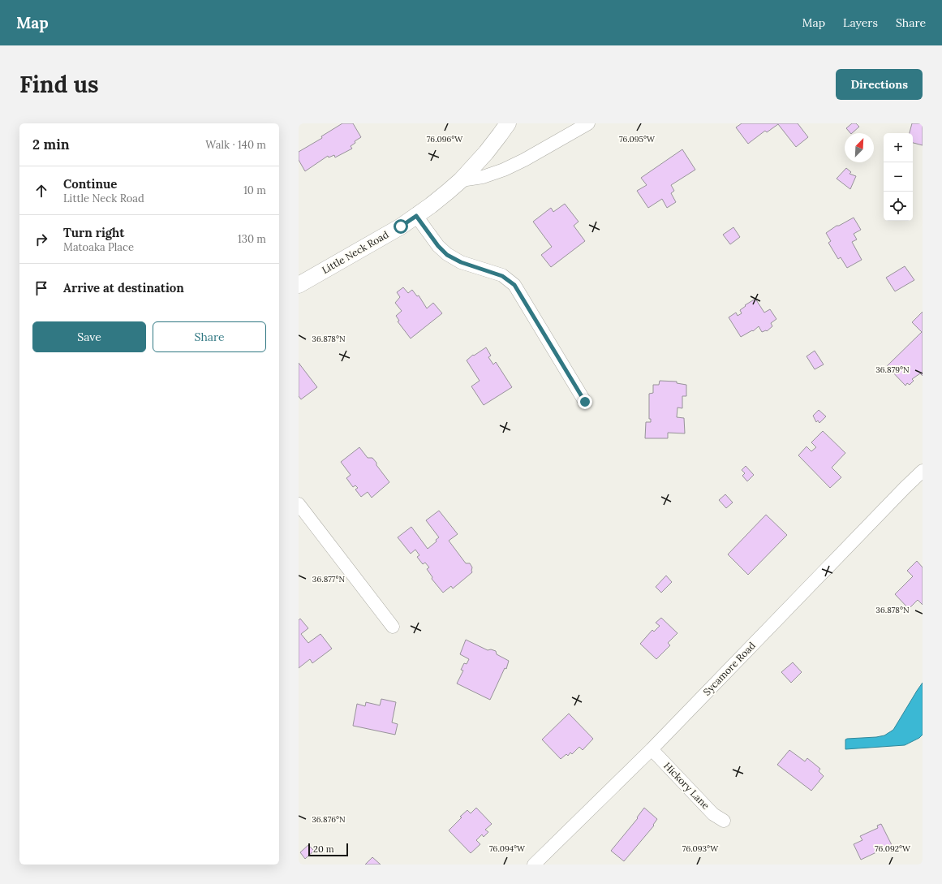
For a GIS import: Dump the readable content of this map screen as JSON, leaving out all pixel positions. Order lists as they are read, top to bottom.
{
  "streets": {
    "street": ["Little Neck Road", "Sycamore Road", "Hickory Lane"]
  },
  "crossings": [
    ["Sycamore Road", "Hickory Lane"]
  ],
  "scale_bar": "20 m",
  "north": "top right",
  "page": {
    "header": "Map",
    "nav": ["Map", "Layers", "Share"],
    "buttons": [
      "Directions",
      ["Save", "Share"]
    ],
    "title": "Find us",
    "heading": ["2 min", "Walk · 140 m"],
    "map_buttons": ["+", "−"],
    "list": [
      ["Continue", "Little Neck Road", "10 m"],
      ["Turn right", "Matoaka Place", "130 m"],
      "Arrive at destination"
    ],
    "scale": "20 m"
  },
  "coordinates": [
    "76.095°W",
    "76.096°W",
    "36.878°N",
    "36.879°N",
    "36.877°N",
    "36.876°N",
    "76.094°W",
    "76.093°W",
    "76.092°W"
  ]
}
